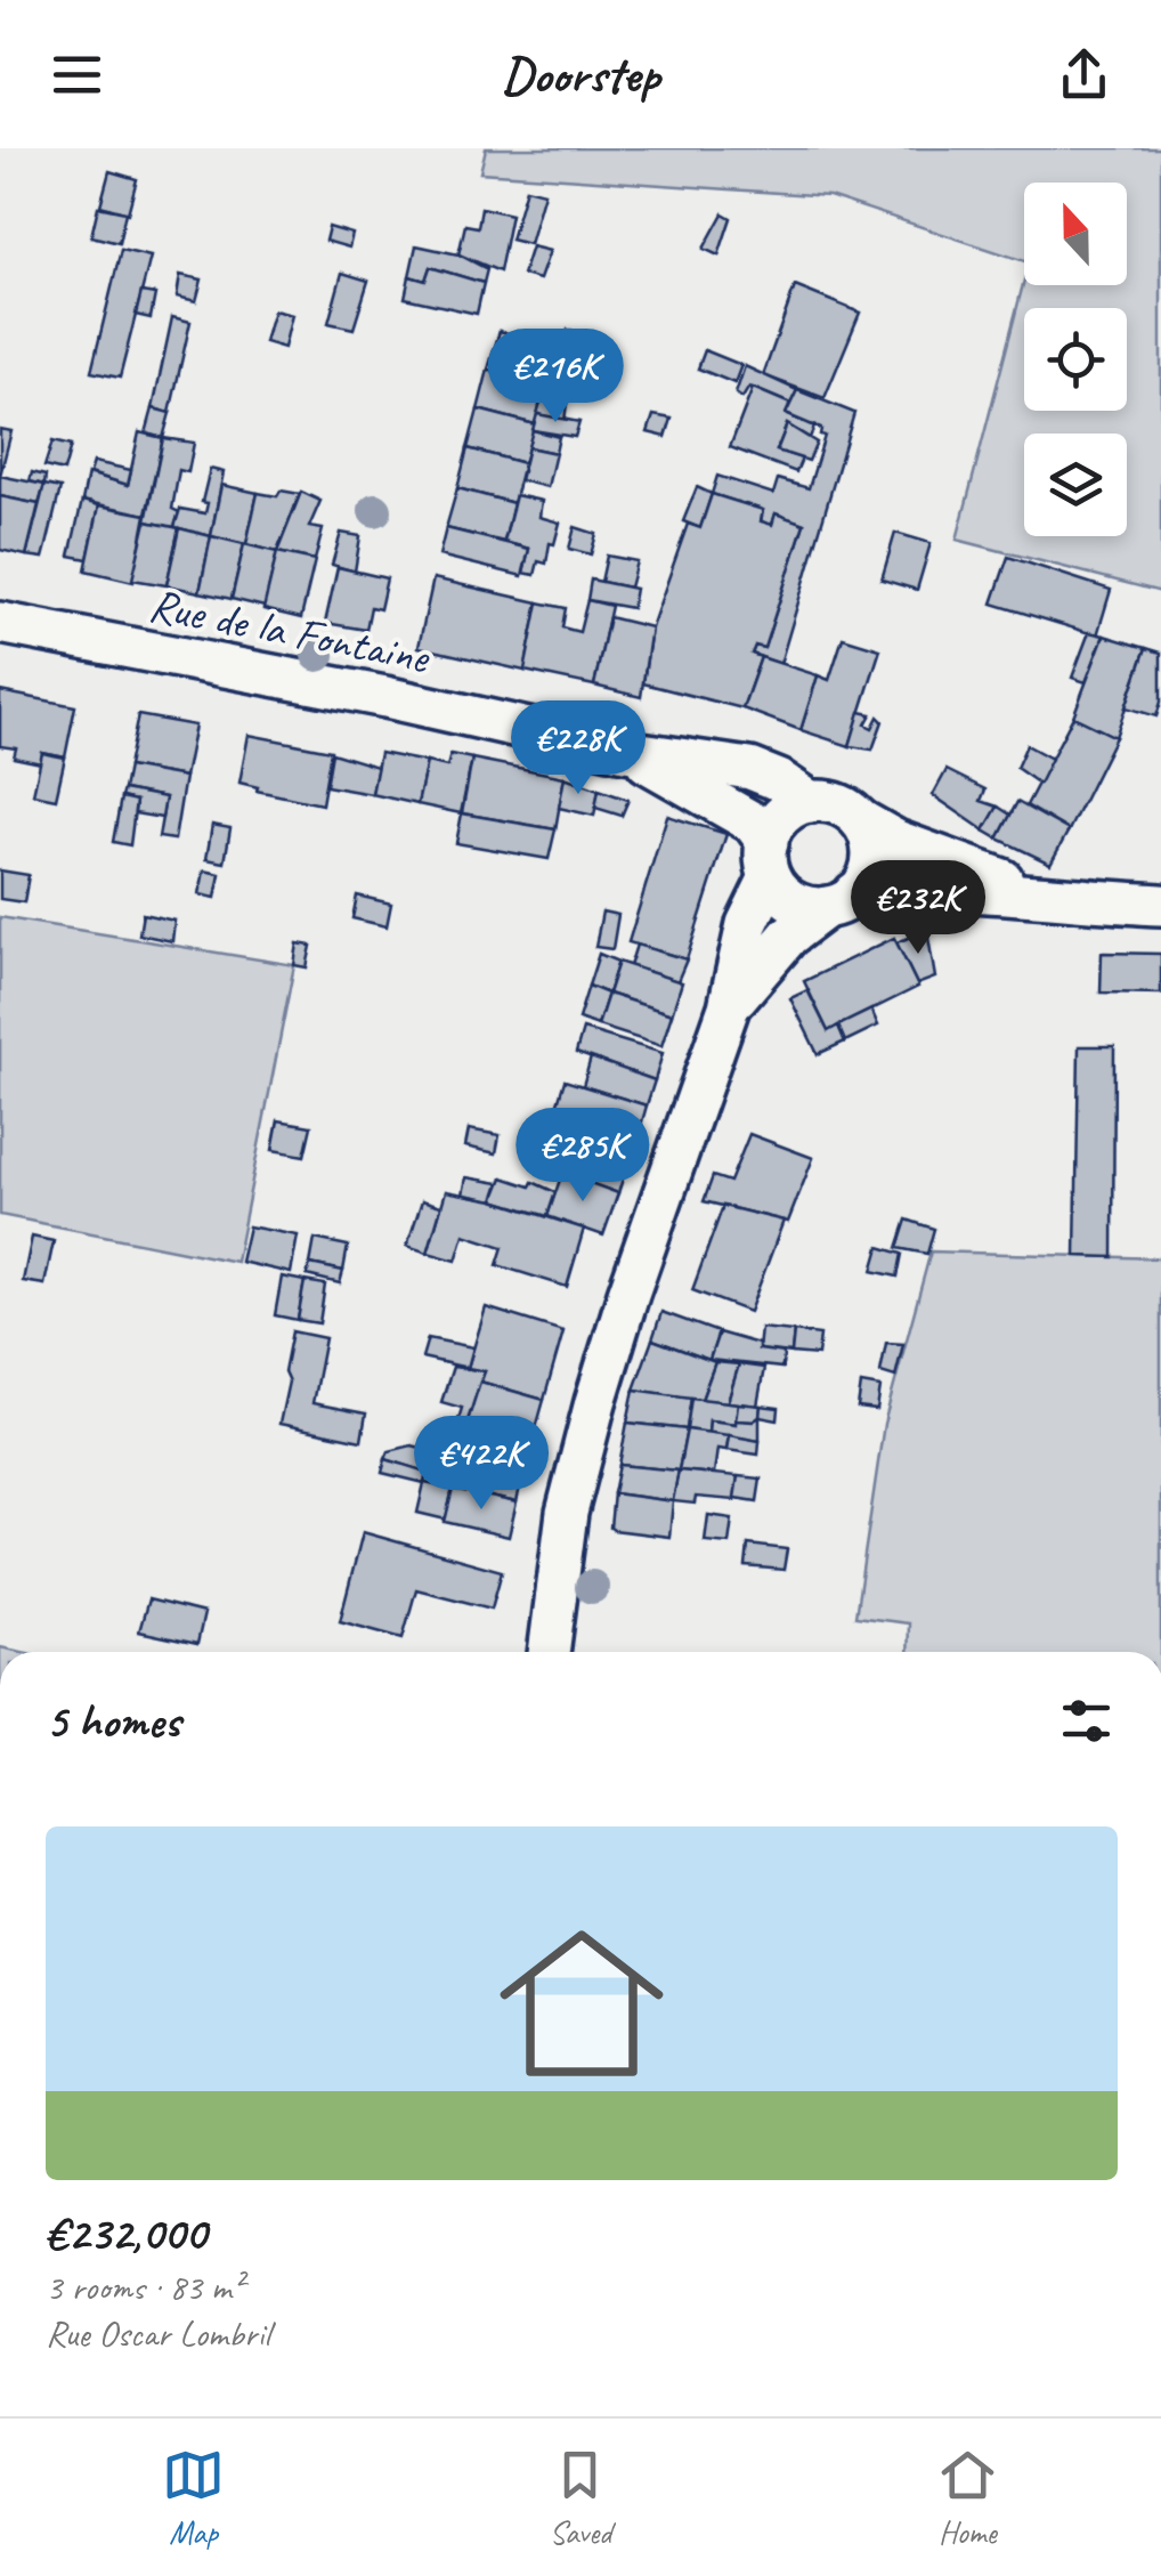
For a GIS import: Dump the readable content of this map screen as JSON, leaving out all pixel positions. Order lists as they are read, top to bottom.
{
  "streets": {
    "street": ["Rue de la Fontaine"]
  },
  "north": "top",
  "page": {
    "header": "Doorstep",
    "price": [
      "€216K",
      "€228K",
      "€232K",
      "€285K",
      "€422K"
    ],
    "heading": "5 homes",
    "list": [
      {
        "name": "€232,000",
        "note": "3 rooms · 83 m² · Rue Oscar Lombril"
      }
    ],
    "tabs": ["Map", "Saved", "Home"]
  }
}
